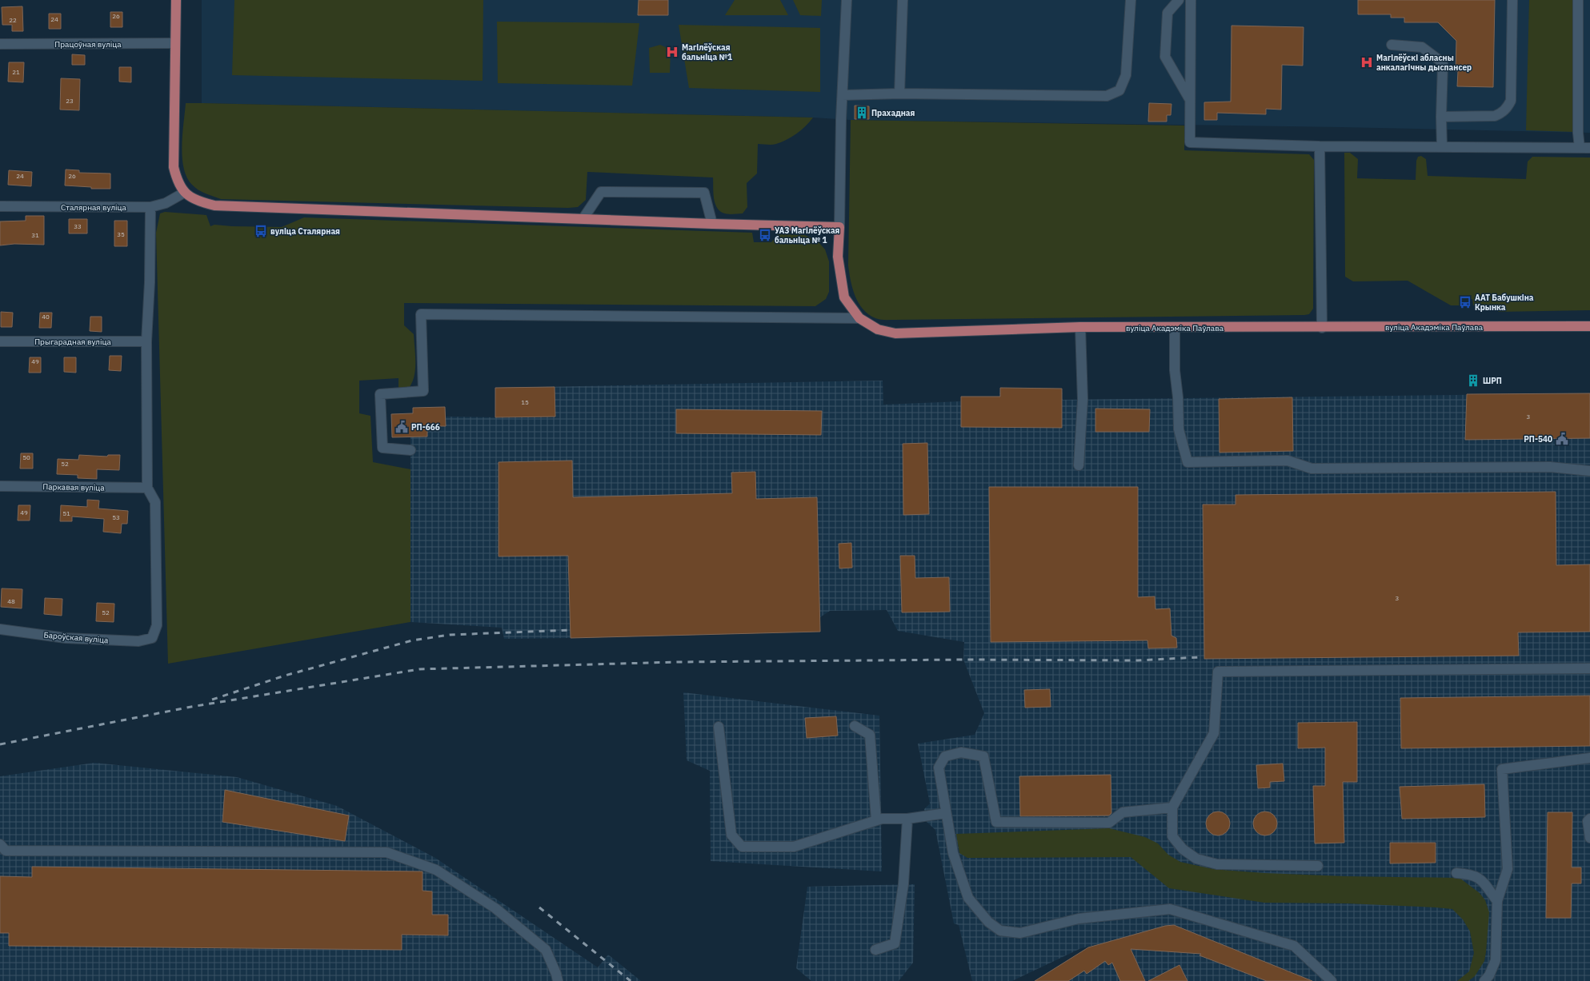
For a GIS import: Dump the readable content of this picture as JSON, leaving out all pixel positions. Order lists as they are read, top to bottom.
{
  "streets": {
    "main road": ["вуліца Акадэміка Паўлава"],
    "street": [
      "Працоўная вуліца",
      "Сталярная вуліца",
      "Прыгарадная вуліца",
      "Паркавая вуліца",
      "Бароўская вуліца"
    ]
  },
  "crossings": [
    ["Паркавая вуліца", "Бароўская вуліца"]
  ],
  "places": {
    "hospital": ["Магілёўская бальніца №1", "Магілёўскі абласны анкалагічны дыспансер"],
    "building": ["Прахадная", "ШРП"],
    "bus stop": ["вуліца Сталярная", "УАЗ Магілёўская бальніца № 1", "ААТ Бабушкіна Крынка"],
    "public building": ["РП-666", "РП-540"]
  },
  "house_numbers": [
    "26",
    "24",
    "22",
    "21",
    "23",
    "24",
    "26",
    "33",
    "35",
    "31",
    "40",
    "49",
    "15",
    "3",
    "50",
    "52",
    "49",
    "51",
    "53",
    "3",
    "48",
    "52"
  ]
}
